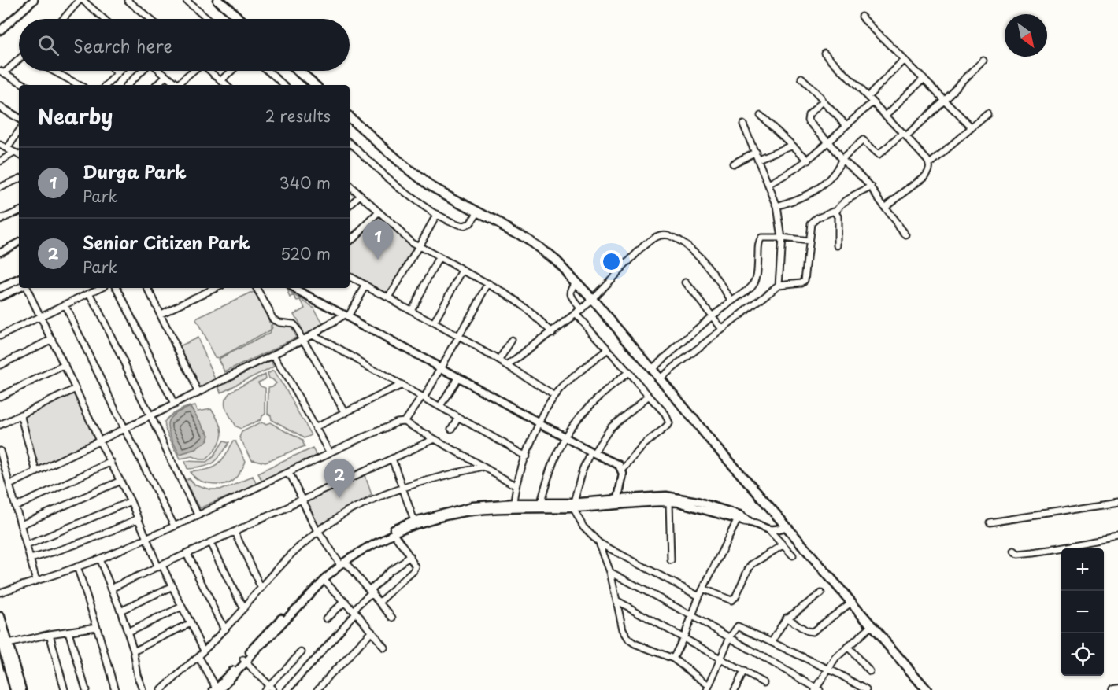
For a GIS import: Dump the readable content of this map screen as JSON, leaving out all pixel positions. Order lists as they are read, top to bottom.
{
  "north": "bottom right",
  "page": {
    "search": "Search here",
    "heading": ["Nearby", "2 results"],
    "list": [
      {
        "mark": "1",
        "name": "Durga Park",
        "note": "Park",
        "value": "340 m"
      },
      {
        "mark": "2",
        "name": "Senior Citizen Park",
        "note": "Park",
        "value": "520 m"
      }
    ],
    "pins": ["1", "2"],
    "map_buttons": ["+", "−"]
  }
}
